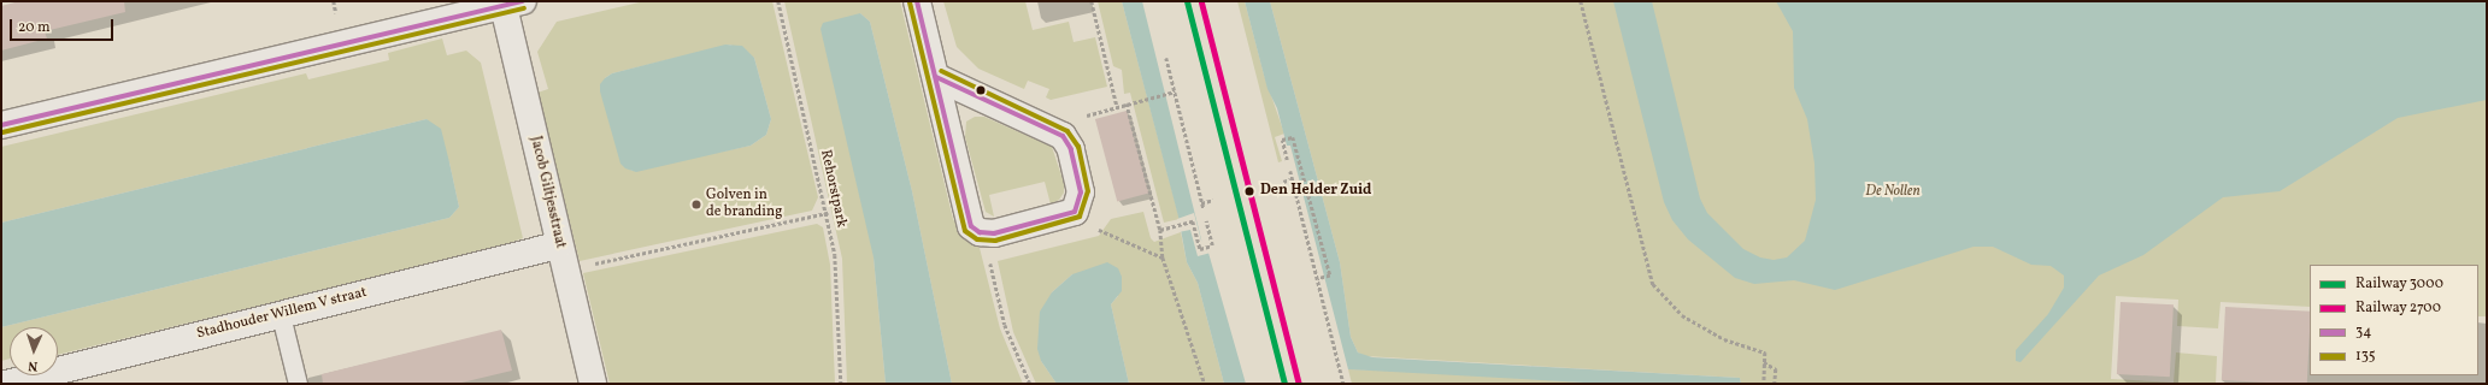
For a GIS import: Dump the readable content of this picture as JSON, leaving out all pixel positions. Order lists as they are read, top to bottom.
{
  "streets": {
    "street": ["Jacob Giltjesstraat", "Stadhouder Willem V straat"],
    "path": ["Rehorstpark"]
  },
  "crossings": [
    ["Jacob Giltjesstraat", "Stadhouder Willem V straat"]
  ],
  "parks": ["De Nollen"],
  "places": ["Den Helder Zuid", "Golven in de branding"],
  "lines": [
    "rail line 3000",
    "transit line 34",
    "rail line 2700",
    "transit line 135"
  ],
  "legend": [
    "Railway 3000",
    "Railway 2700",
    "34",
    "135"
  ],
  "scale_bar": "20 m",
  "north": "bottom"
}
